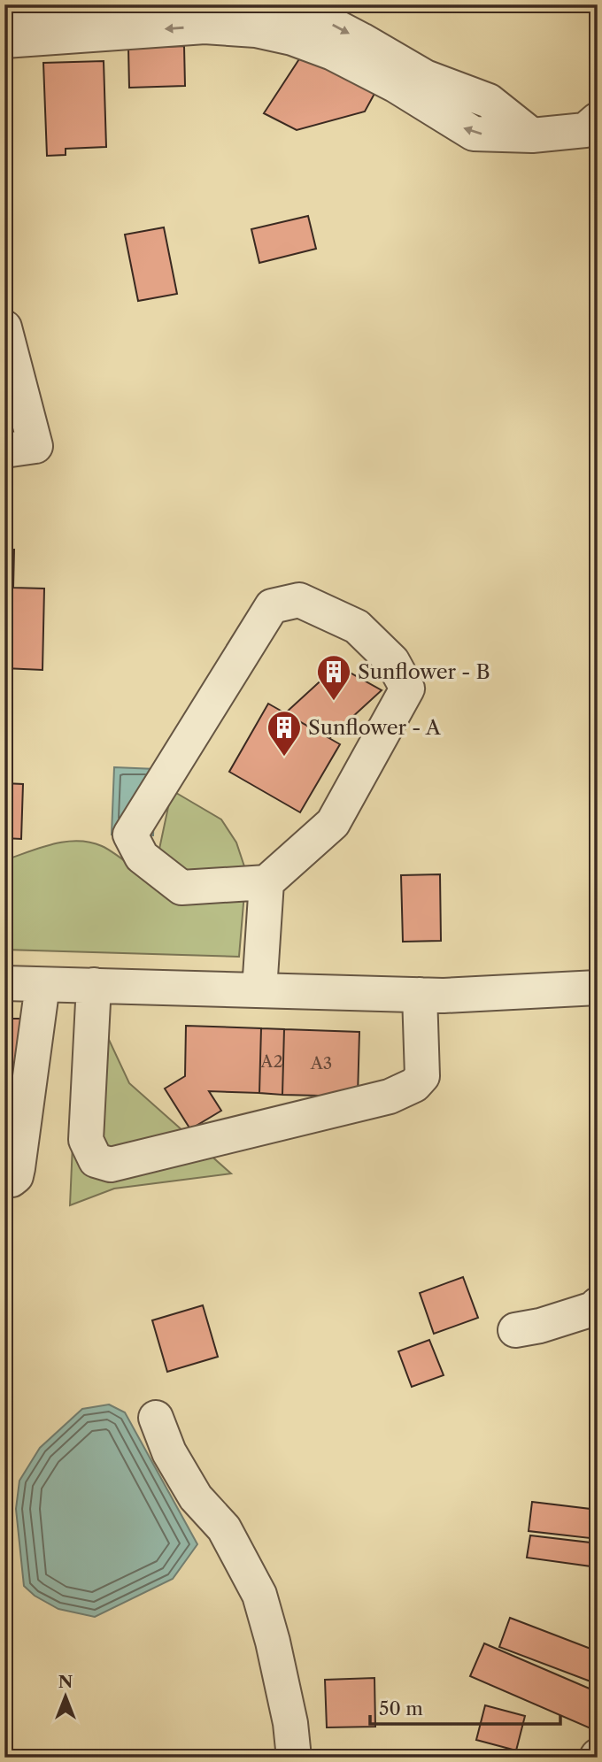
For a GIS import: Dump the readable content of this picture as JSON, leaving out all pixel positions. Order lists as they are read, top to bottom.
{
  "places": {
    "building": ["Sunflower - B", "Sunflower - A"]
  },
  "house_numbers": ["A2", "A3"],
  "scale_bar": "50 m",
  "north": "top"
}
